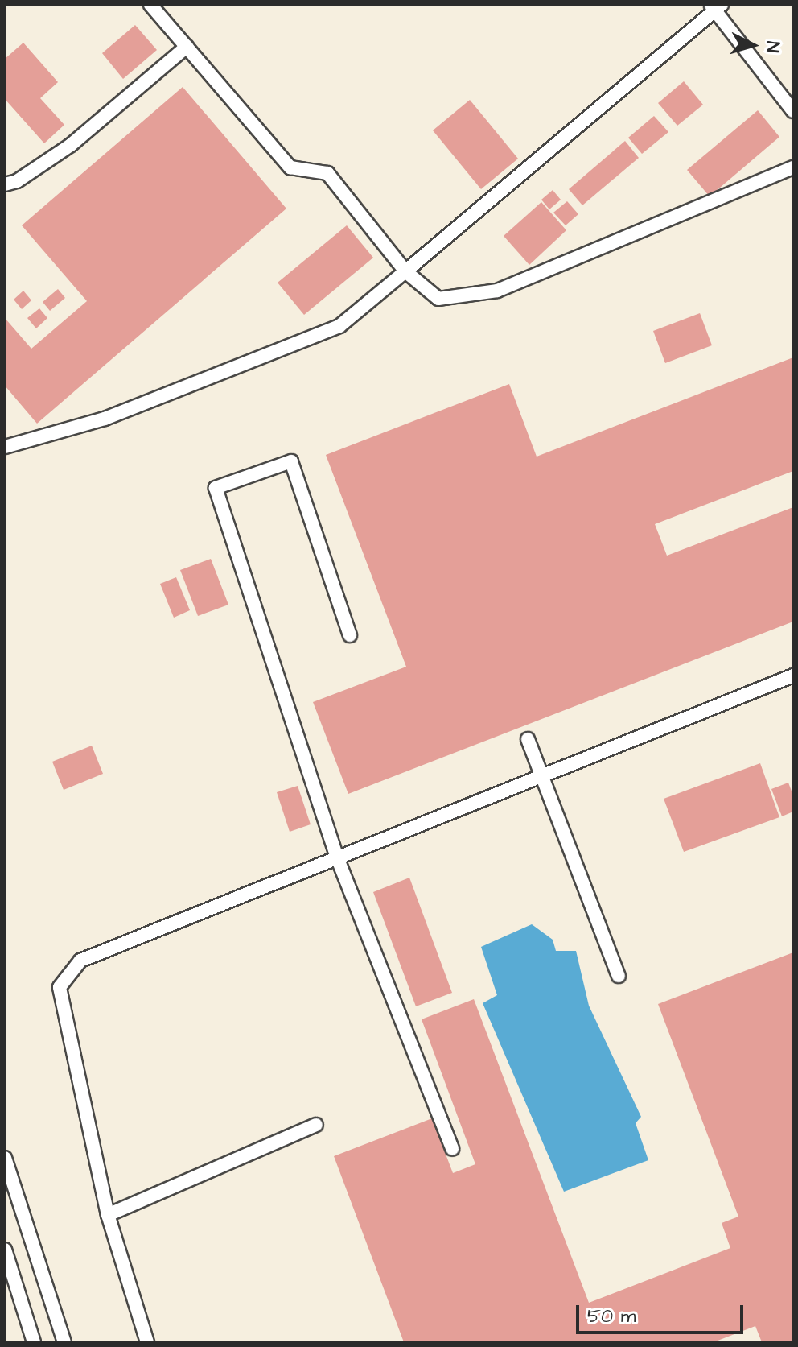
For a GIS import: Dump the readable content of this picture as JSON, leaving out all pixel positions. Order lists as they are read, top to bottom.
{
  "scale_bar": "50 m",
  "north": "right"
}
